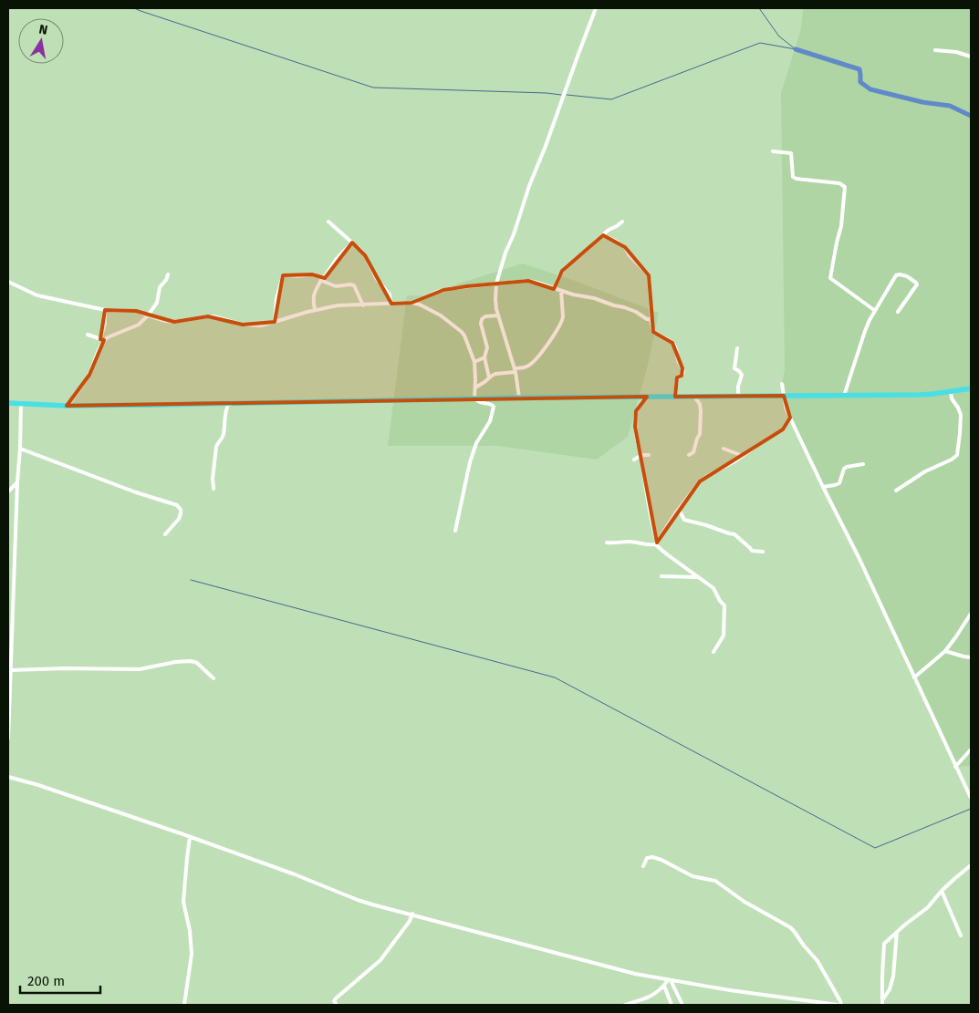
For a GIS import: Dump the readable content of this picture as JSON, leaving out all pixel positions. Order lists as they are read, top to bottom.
{
  "scale_bar": "200 m",
  "north": "top"
}
